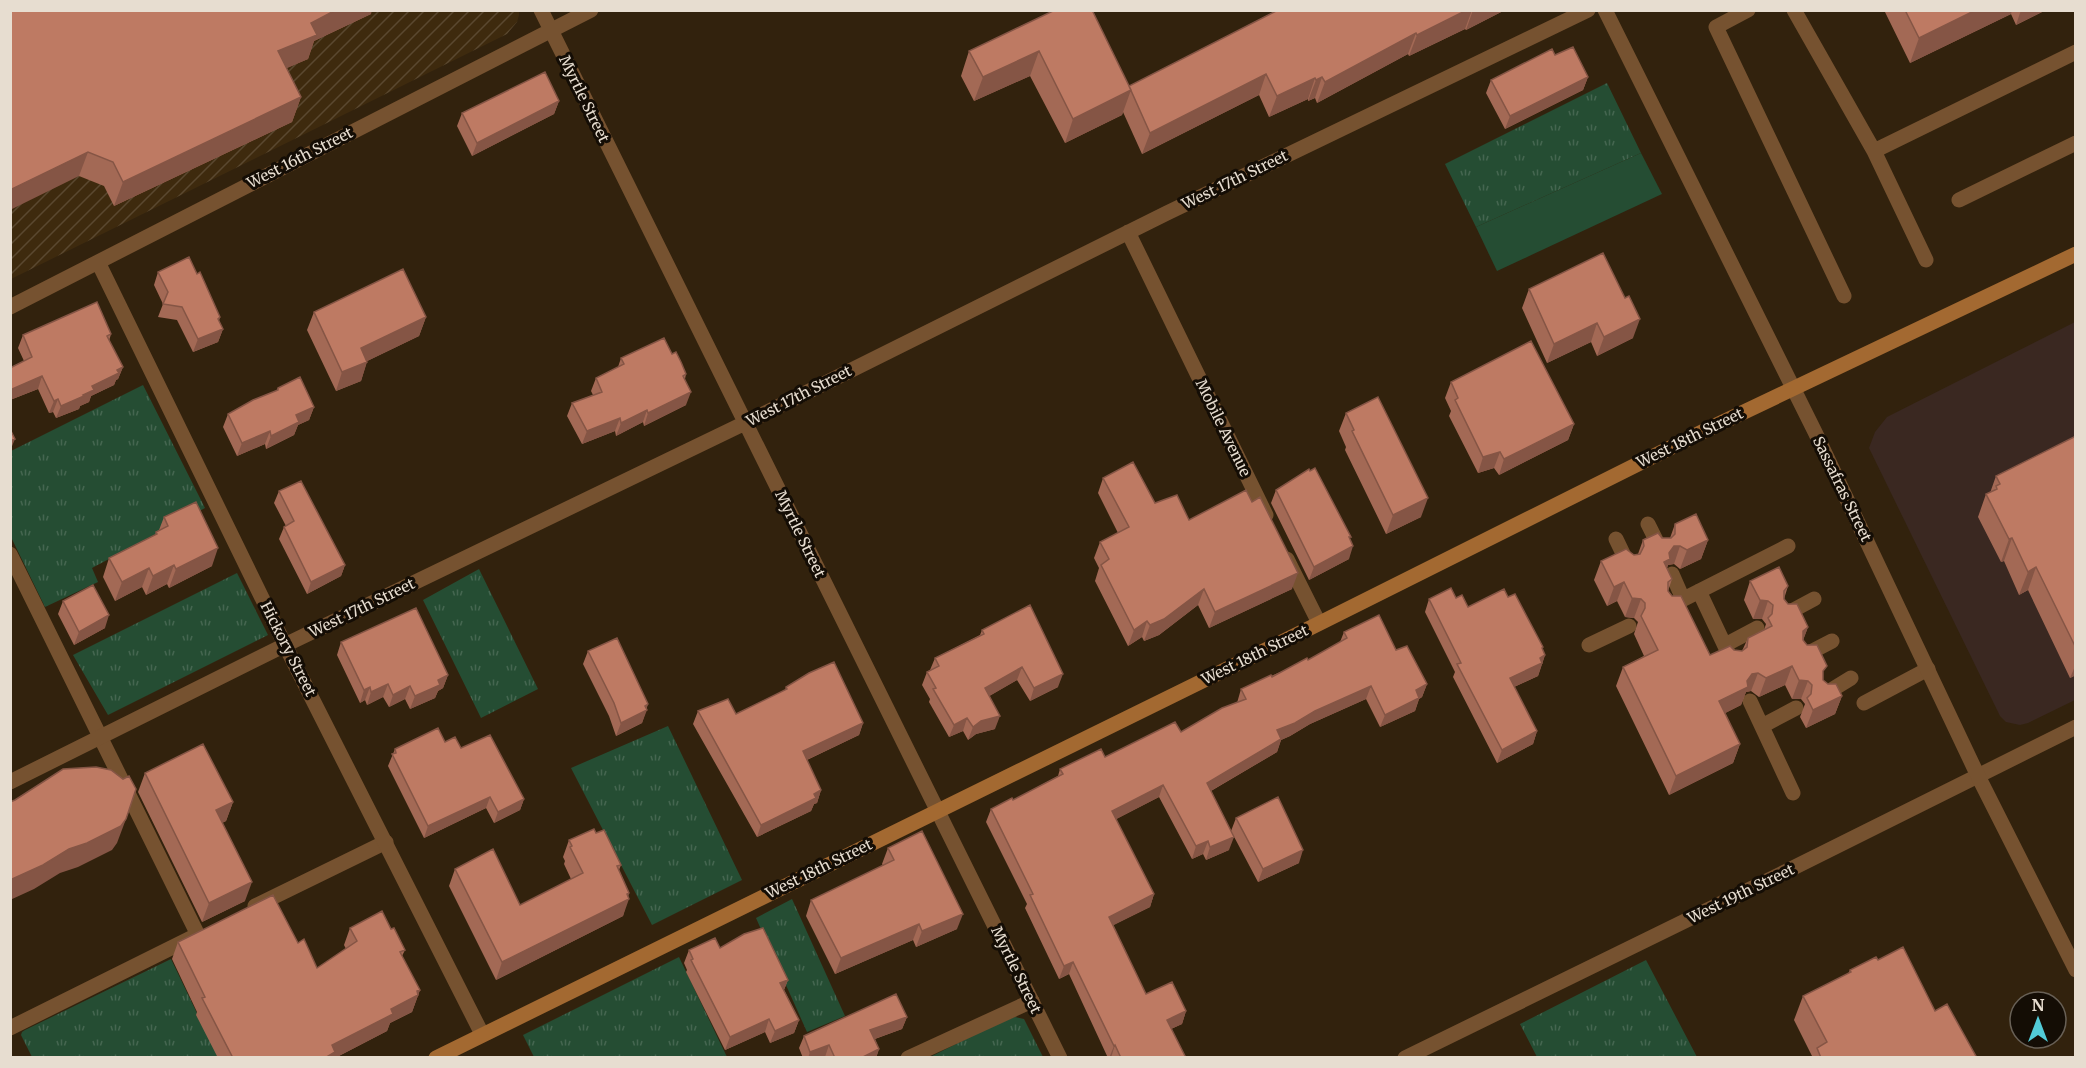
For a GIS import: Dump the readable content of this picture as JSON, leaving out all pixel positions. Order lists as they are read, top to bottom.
{
  "streets": {
    "main road": ["West 18th Street"],
    "street": [
      "Myrtle Street",
      "West 16th Street",
      "West 17th Street",
      "Mobile Avenue",
      "Sassafras Street",
      "Hickory Street",
      "West 19th Street"
    ]
  },
  "crossings": [
    ["Myrtle Street", "West 16th Street"],
    ["Myrtle Street", "West 17th Street"],
    ["Myrtle Street", "West 18th Street"],
    ["West 16th Street", "Hickory Street"],
    ["West 17th Street", "Mobile Avenue"],
    ["West 17th Street", "Hickory Street"],
    ["Mobile Avenue", "West 18th Street"],
    ["West 18th Street", "Sassafras Street"],
    ["West 18th Street", "Hickory Street"],
    ["Sassafras Street", "West 19th Street"]
  ],
  "north": "top"
}
